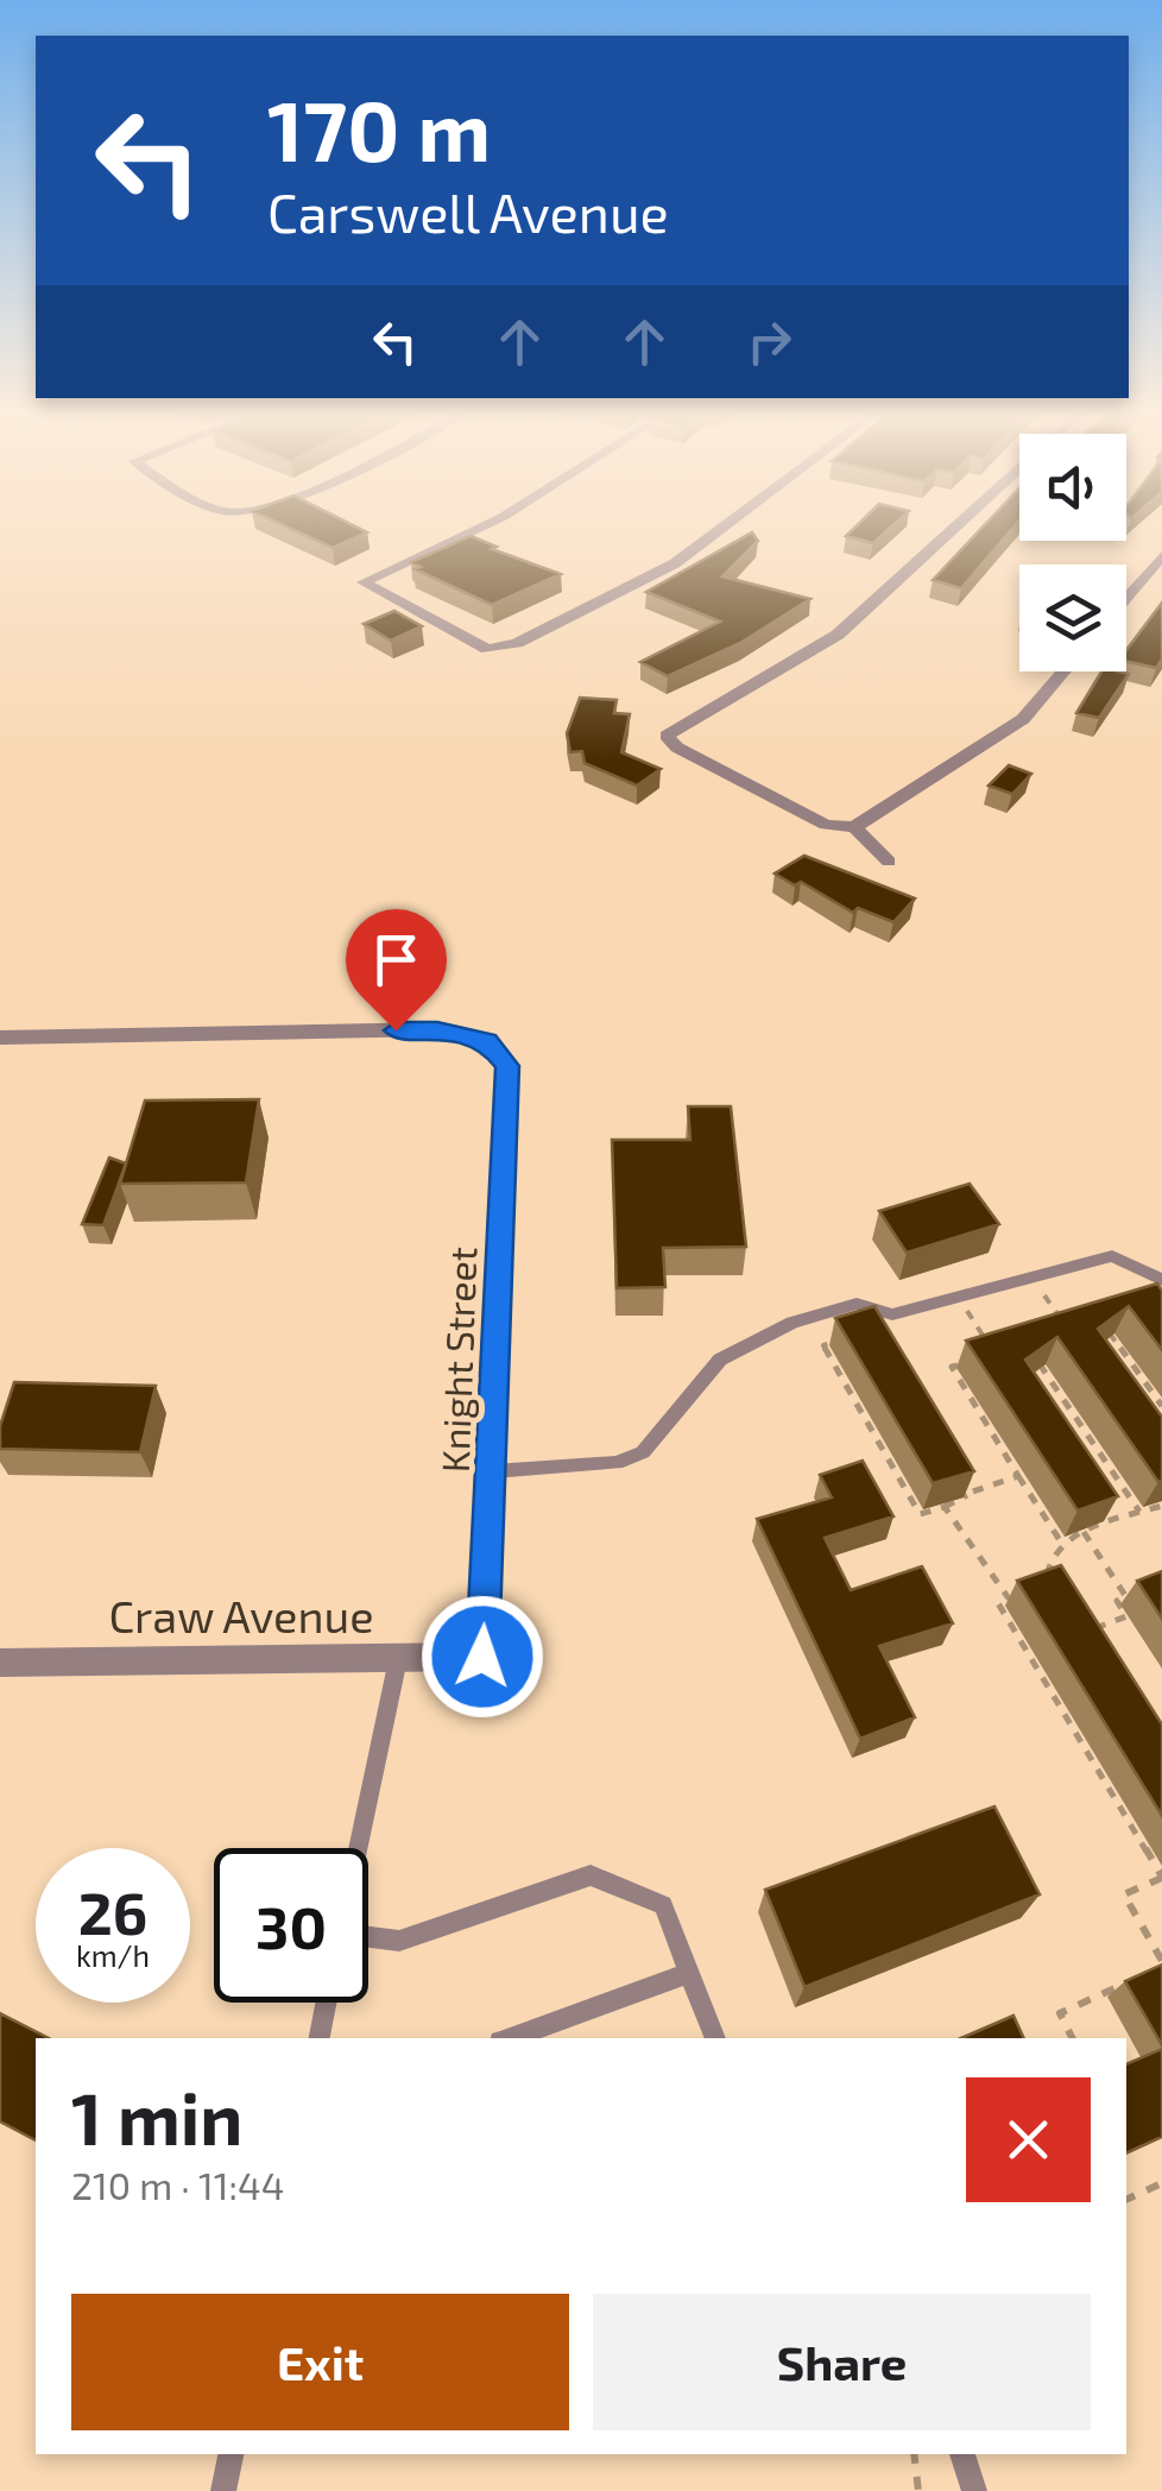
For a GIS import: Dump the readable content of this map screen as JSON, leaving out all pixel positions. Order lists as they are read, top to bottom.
{
  "streets": {
    "street": ["Knight Street", "Craw Avenue"]
  },
  "crossings": [
    ["Knight Street", "Craw Avenue"]
  ],
  "page": {
    "turn": ["170 m", "Carswell Avenue"],
    "speed": "26 km/h",
    "limit": "30",
    "heading": ["1 min", "210 m · 11:44"],
    "buttons": ["Exit", "Share"]
  }
}
